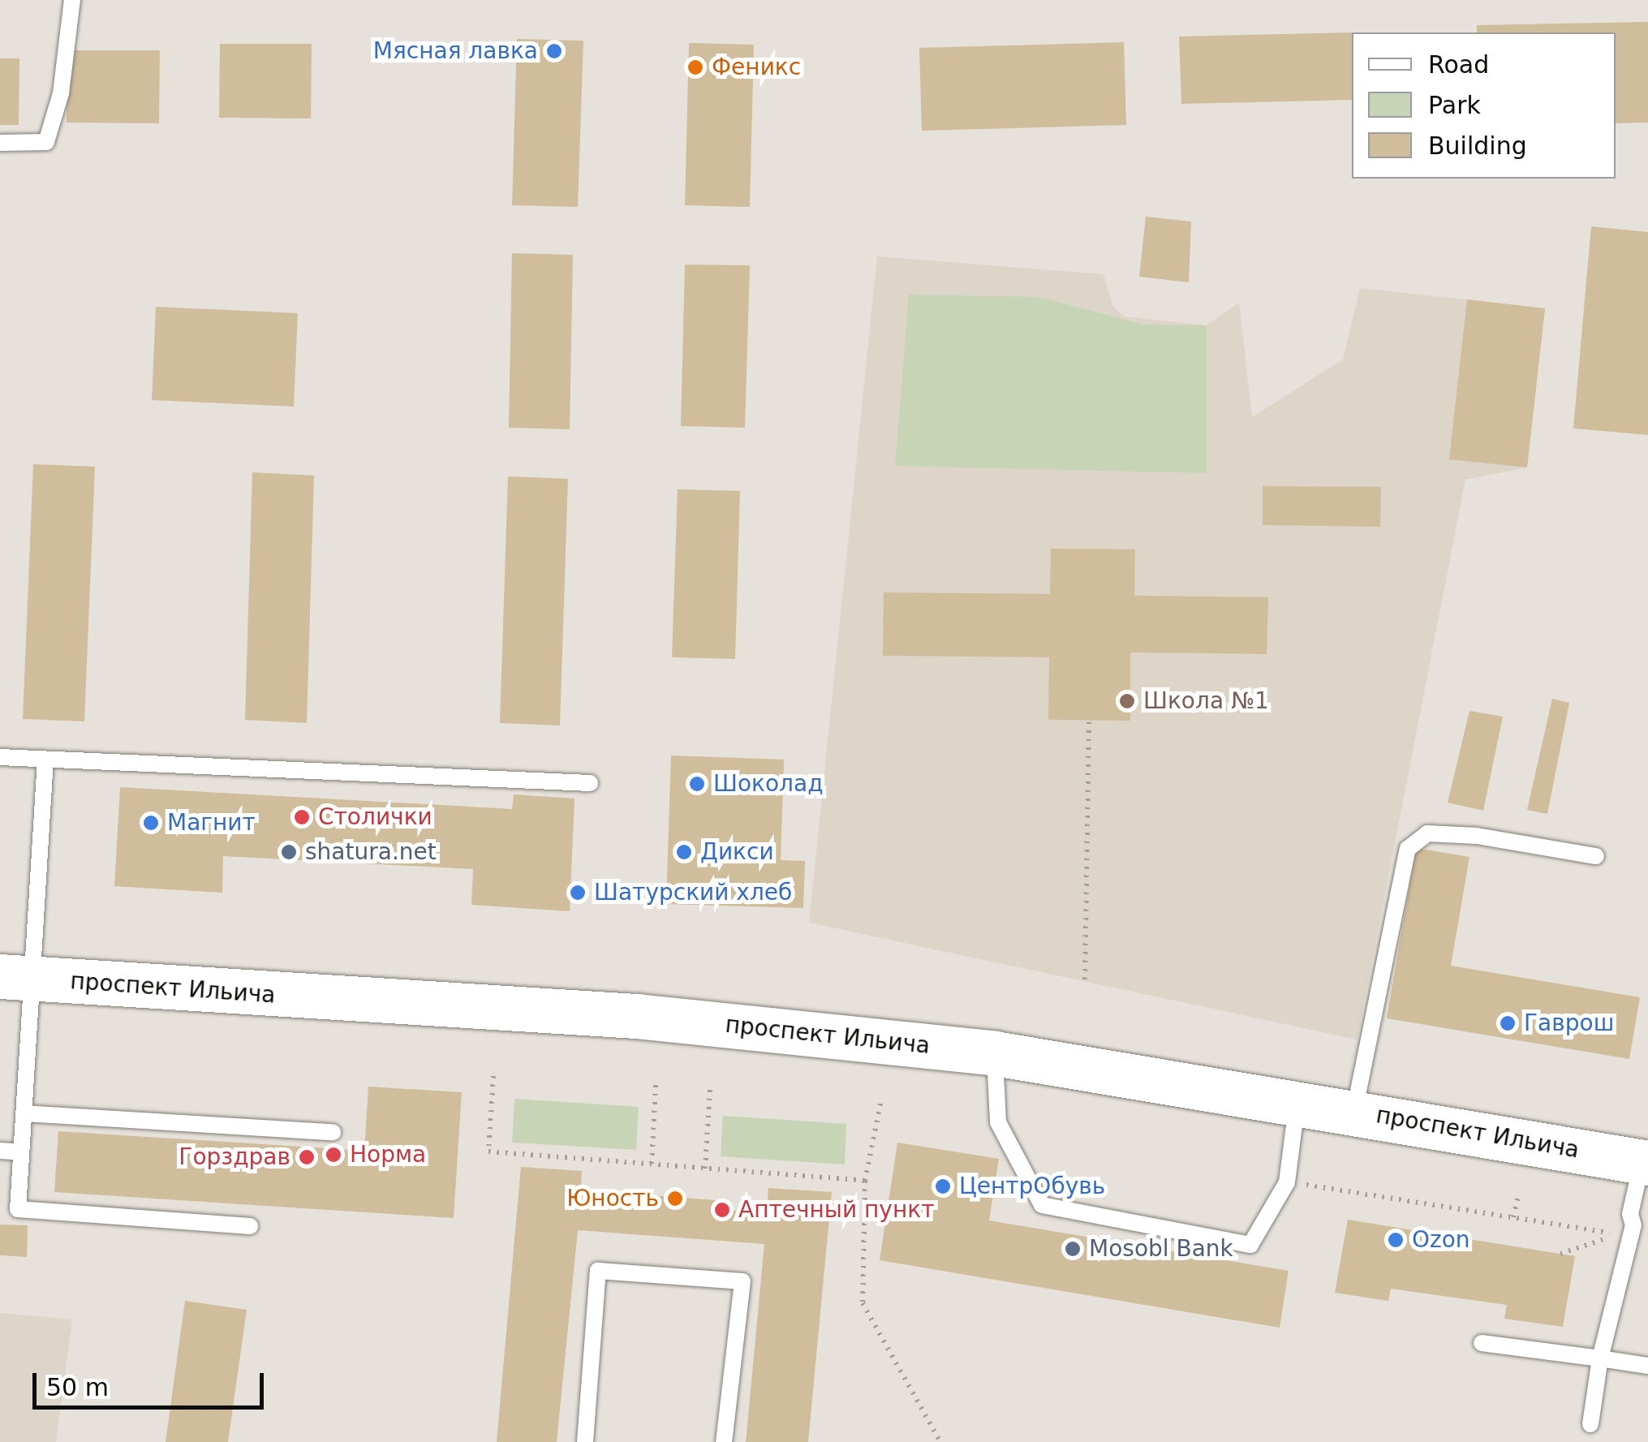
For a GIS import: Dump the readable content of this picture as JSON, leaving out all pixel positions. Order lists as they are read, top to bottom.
{
  "streets": {
    "street": ["проспект Ильича"]
  },
  "places": [
    "Мясная лавка",
    "Феникс",
    "Школа №1",
    "Шоколад",
    "Столички",
    "Магнит",
    "shatura.net",
    "Дикси",
    "Шатурский хлеб",
    "Гаврош",
    "Норма",
    "Горздрав",
    "ЦентрОбувь",
    "Юность",
    "Аптечный пункт",
    "Ozon",
    "Mosobl Bank"
  ],
  "legend": ["Road", "Park", "Building"],
  "scale_bar": "50 m"
}
